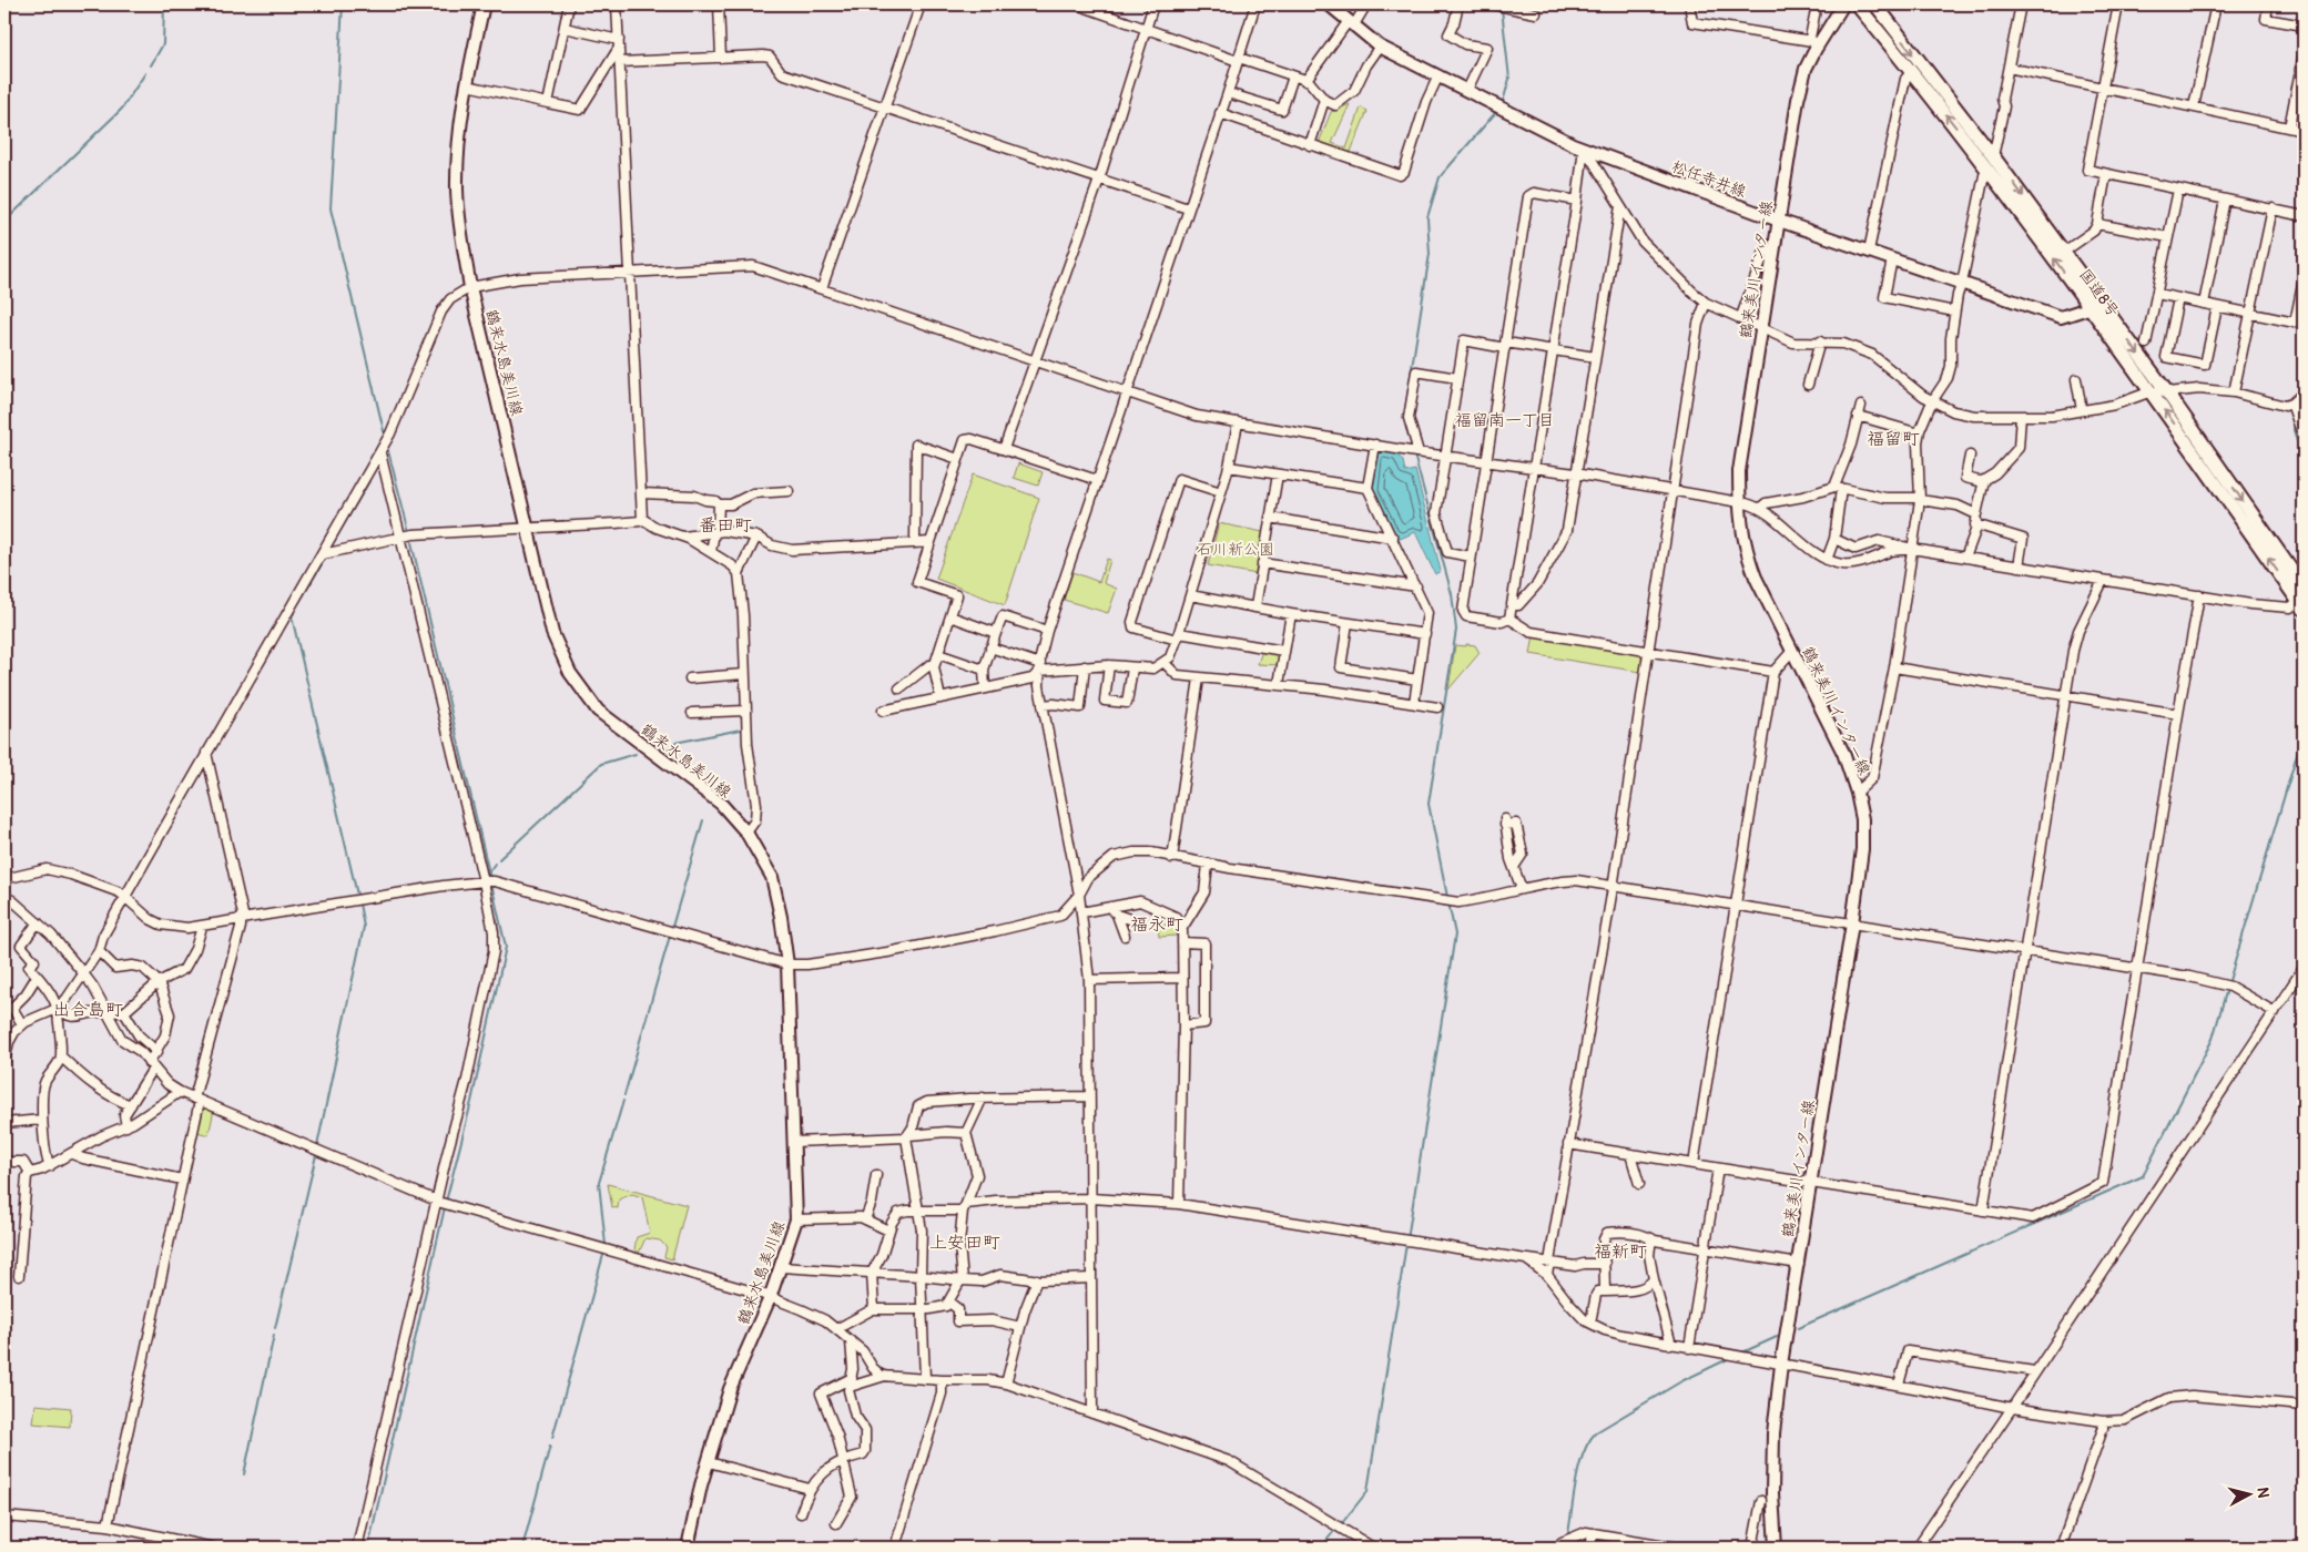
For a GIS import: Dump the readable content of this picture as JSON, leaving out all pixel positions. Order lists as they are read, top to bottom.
{
  "streets": {
    "highway": ["国道8号"],
    "main road": ["松任寺井線", "鶴来美川インター線", "鶴来水島美川線"]
  },
  "crossings": [
    ["松任寺井線", "鶴来美川インター線"],
    ["松任寺井線", "国道8号"]
  ],
  "districts": [
    "福留南一丁目",
    "福留町",
    "番田町",
    "福永町",
    "出合島町",
    "上安田町",
    "福新町"
  ],
  "parks": ["石川新公園"],
  "north": "right"
}
